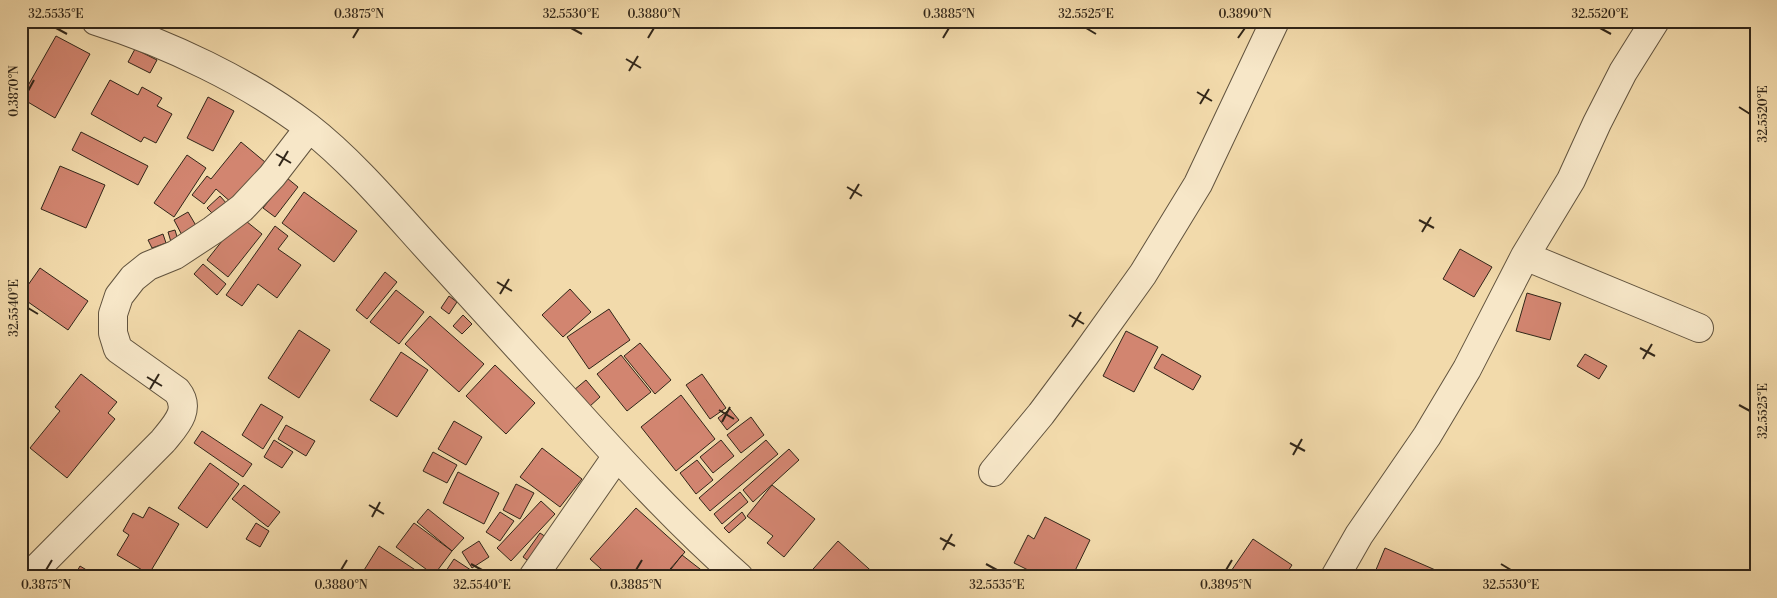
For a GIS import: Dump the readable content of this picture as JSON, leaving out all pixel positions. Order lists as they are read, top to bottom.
{
  "coordinates": [
    "32.5535°E",
    "0.3875°N",
    "32.5530°E",
    "0.3880°N",
    "0.3885°N",
    "32.5525°E",
    "0.3890°N",
    "32.5520°E",
    "0.3870°N",
    "32.5540°E",
    "0.3895°N"
  ]
}
